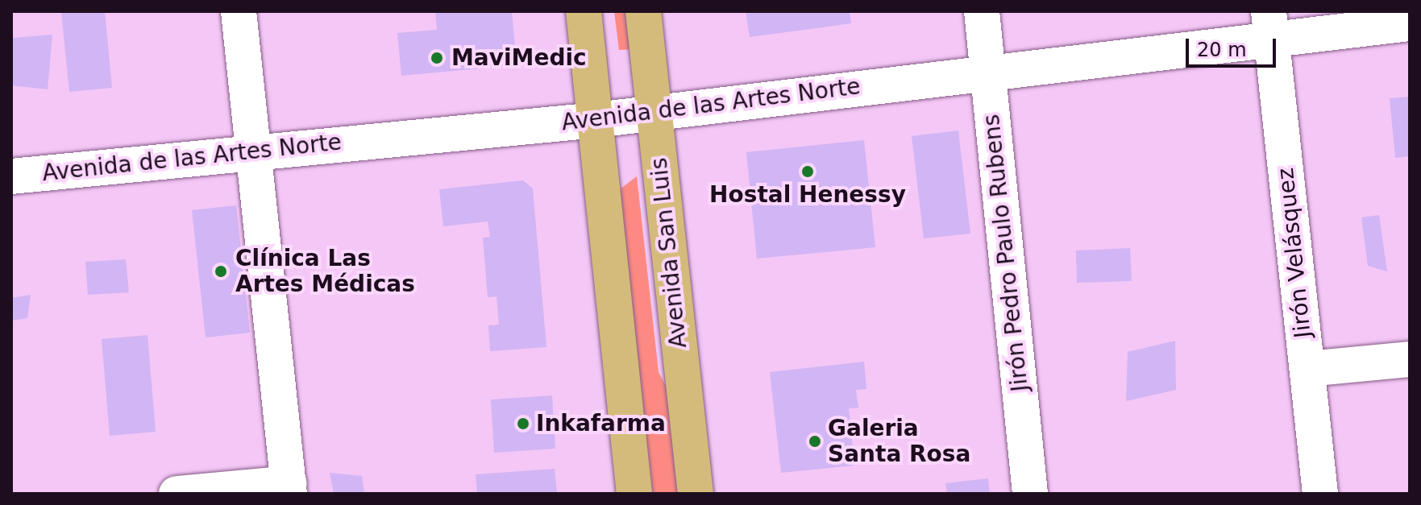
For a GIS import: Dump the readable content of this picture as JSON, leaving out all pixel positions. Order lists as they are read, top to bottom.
{
  "streets": {
    "main road": ["Avenida San Luis"],
    "street": ["Avenida de las Artes Norte", "Jirón Pedro Paulo Rubens", "Jirón Velásquez"]
  },
  "crossings": [
    ["Avenida de las Artes Norte", "Avenida San Luis"],
    ["Avenida de las Artes Norte", "Jirón Pedro Paulo Rubens"],
    ["Avenida de las Artes Norte", "Jirón Velásquez"]
  ],
  "places": [
    "MaviMedic",
    "Hostal Henessy",
    "Clínica Las Artes Médicas",
    "Inkafarma",
    "Galeria Santa Rosa"
  ],
  "scale_bar": "20 m"
}
